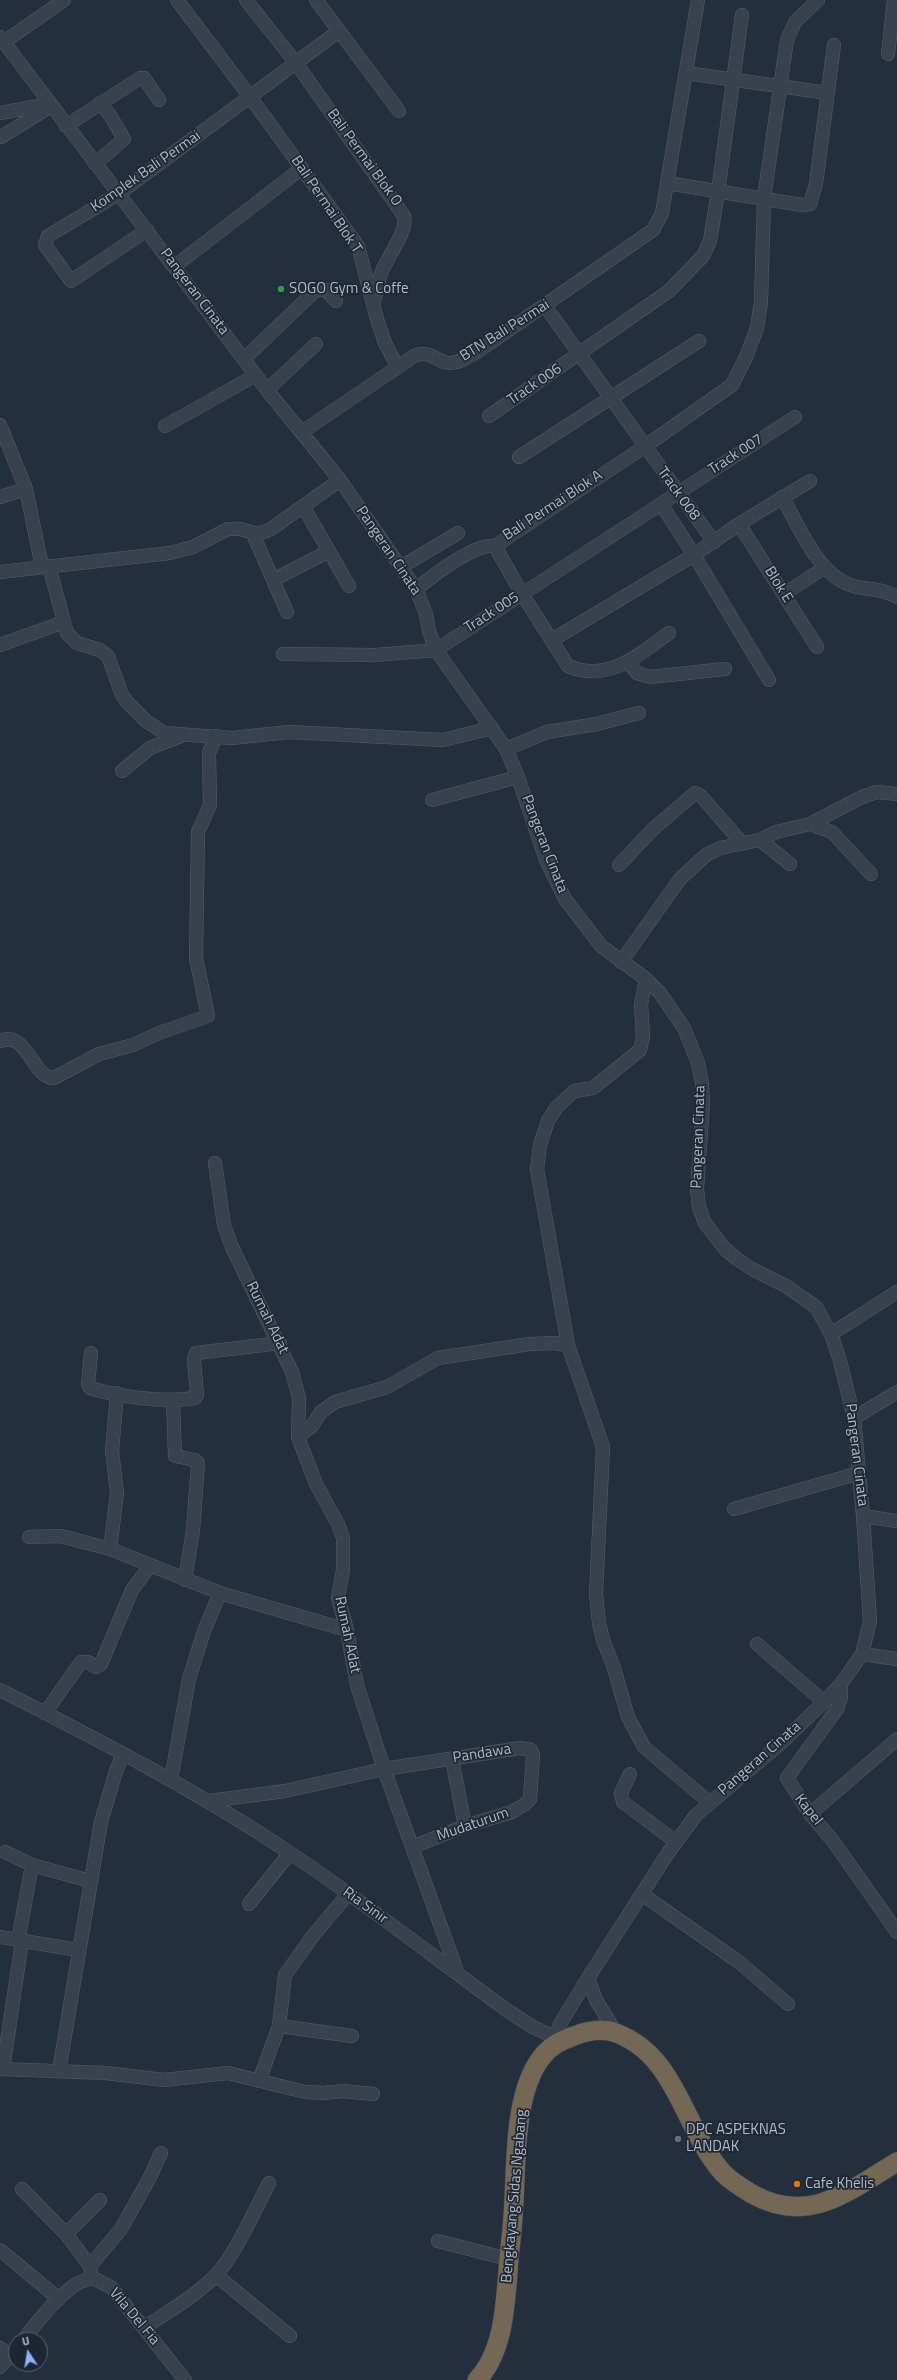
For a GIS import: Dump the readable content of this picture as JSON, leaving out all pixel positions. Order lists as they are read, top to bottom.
{
  "streets": {
    "highway": ["Bengkayang Sidas Ngabang"],
    "street": [
      "Bali Permai Blok O",
      "Komplek Bali Permai",
      "Bali Permai Blok T",
      "Pangeran Cinata",
      "BTN Bali Permai",
      "Track 006",
      "Track 007",
      "Track 008",
      "Bali Permai Blok A",
      "Blok E",
      "Track 005",
      "Rumah Adat",
      "Pandawa",
      "Kapel",
      "Mudaturum",
      "Ria Sinir",
      "Vila Del Fia"
    ]
  },
  "crossings": [
    ["Bali Permai Blok O", "Komplek Bali Permai"],
    ["Bali Permai Blok O", "Bali Permai Blok T"],
    ["Komplek Bali Permai", "Bali Permai Blok T"],
    ["Komplek Bali Permai", "Pangeran Cinata"],
    ["Bali Permai Blok T", "BTN Bali Permai"],
    ["Pangeran Cinata", "BTN Bali Permai"],
    ["Pangeran Cinata", "Track 005"],
    ["Pangeran Cinata", "Kapel"],
    ["Pangeran Cinata", "Ria Sinir"],
    ["Pangeran Cinata", "Bengkayang Sidas Ngabang"],
    ["BTN Bali Permai", "Track 008"],
    ["Track 006", "Track 008"],
    ["Track 007", "Track 008"],
    ["Track 007", "Track 005"],
    ["Track 008", "Bali Permai Blok A"],
    ["Track 008", "Track 005"],
    ["Bali Permai Blok A", "Track 005"],
    ["Rumah Adat", "Pandawa"],
    ["Rumah Adat", "Mudaturum"],
    ["Rumah Adat", "Ria Sinir"],
    ["Pandawa", "Mudaturum"],
    ["Pandawa", "Ria Sinir"],
    ["Ria Sinir", "Bengkayang Sidas Ngabang"]
  ],
  "places": ["SOGO Gym & Coffe", "DPC ASPEKNAS LANDAK", "Cafe Khelis"],
  "north": "top"
}
